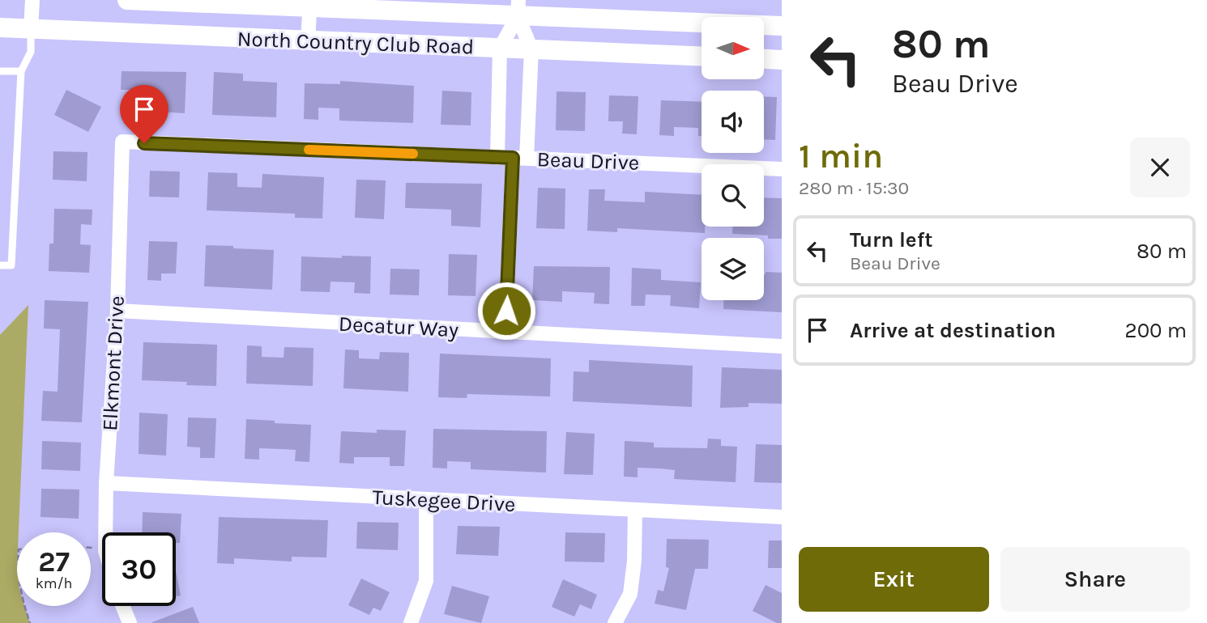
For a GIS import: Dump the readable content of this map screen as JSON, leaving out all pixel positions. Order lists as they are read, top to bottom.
{
  "streets": {
    "main road": ["North Country Club Road"],
    "street": [
      "Beau Drive",
      "Decatur Way",
      "Elkmont Drive",
      "Tuskegee Drive"
    ]
  },
  "crossings": [
    ["Beau Drive", "Elkmont Drive"],
    ["Decatur Way", "Elkmont Drive"],
    ["Elkmont Drive", "Tuskegee Drive"]
  ],
  "north": "right",
  "page": {
    "turn": ["80 m", "Beau Drive"],
    "heading": ["1 min", "280 m · 15:30"],
    "list": [
      {
        "name": "Turn left",
        "note": "Beau Drive",
        "value": "80 m"
      },
      {
        "name": "Arrive at destination",
        "value": "200 m"
      }
    ],
    "speed": "27 km/h",
    "limit": "30",
    "buttons": ["Exit", "Share"]
  }
}
